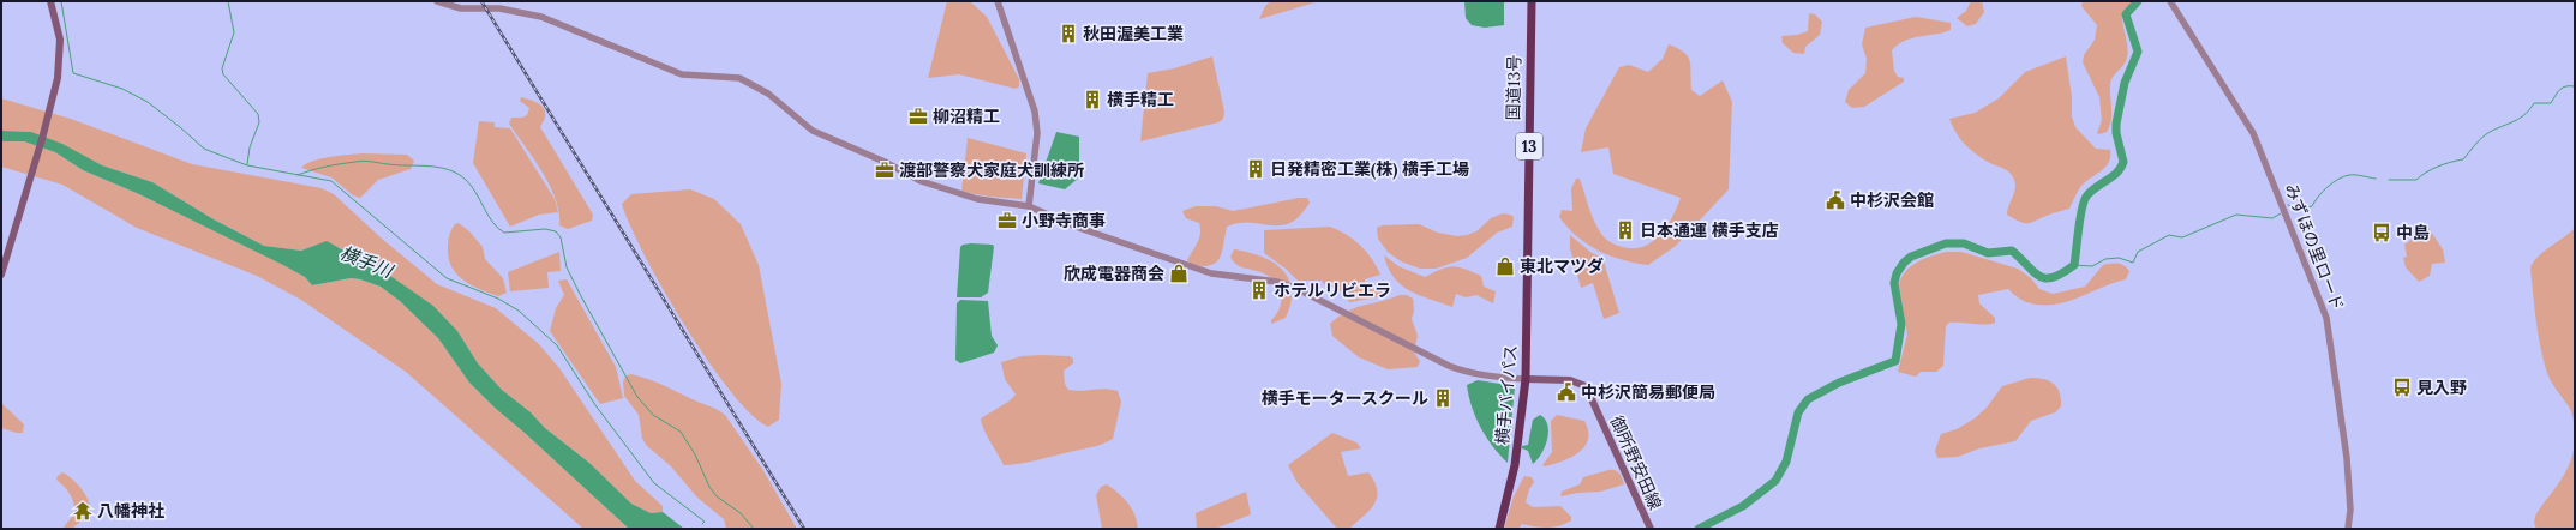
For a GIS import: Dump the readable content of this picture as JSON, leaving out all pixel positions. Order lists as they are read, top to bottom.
{
  "streets": {
    "highway": ["国道13号", "13", "横手バイパス"],
    "main road": ["御所野安田線"],
    "street": ["みずほの里ロード"]
  },
  "crossings": [
    ["国道13号", "横手バイパス"],
    ["横手バイパス", "御所野安田線"]
  ],
  "water": ["横手川"],
  "places": {
    "building": [
      "秋田渥美工業",
      "横手精工",
      "日発精密工業(株) 横手工場",
      "日本通運 横手支店",
      "ホテルリビエラ",
      "横手モータースクール"
    ],
    "office": ["柳沼精工", "渡部警察犬家庭犬訓練所", "小野寺商事"],
    "public building": ["中杉沢会館", "中杉沢簡易郵便局"],
    "bus stop": ["中島", "見入野"],
    "shop": ["東北マツダ", "欣成電器商会"],
    "temple": ["八幡神社"]
  }
}
